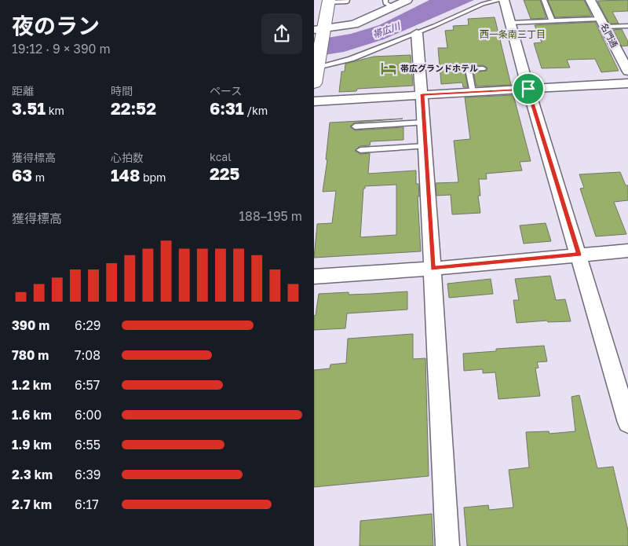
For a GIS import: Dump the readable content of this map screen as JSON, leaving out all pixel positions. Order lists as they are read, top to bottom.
{
  "streets": {
    "street": ["名門通"]
  },
  "districts": ["西一条南三丁目"],
  "water": ["帯広川"],
  "places": {
    "hotel": ["帯広グランドホテル"]
  },
  "page": {
    "heading": ["夜のラン", "19:12 · 9 × 390 m"],
    "stats": [
      ["距離", "3.51 km"],
      ["時間", "22:52"],
      ["ペース", "6:31 /km"],
      ["獲得標高", "63 m"],
      ["心拍数", "148 bpm"],
      ["kcal", "225"]
    ],
    "chart": ["獲得標高", "188–195 m"],
    "list": [
      {
        "name": "390 m",
        "note": "6:29"
      },
      {
        "name": "780 m",
        "note": "7:08"
      },
      {
        "name": "1.2 km",
        "note": "6:57"
      },
      {
        "name": "1.6 km",
        "note": "6:00"
      },
      {
        "name": "1.9 km",
        "note": "6:55"
      },
      {
        "name": "2.3 km",
        "note": "6:39"
      },
      {
        "name": "2.7 km",
        "note": "6:17"
      }
    ]
  }
}
